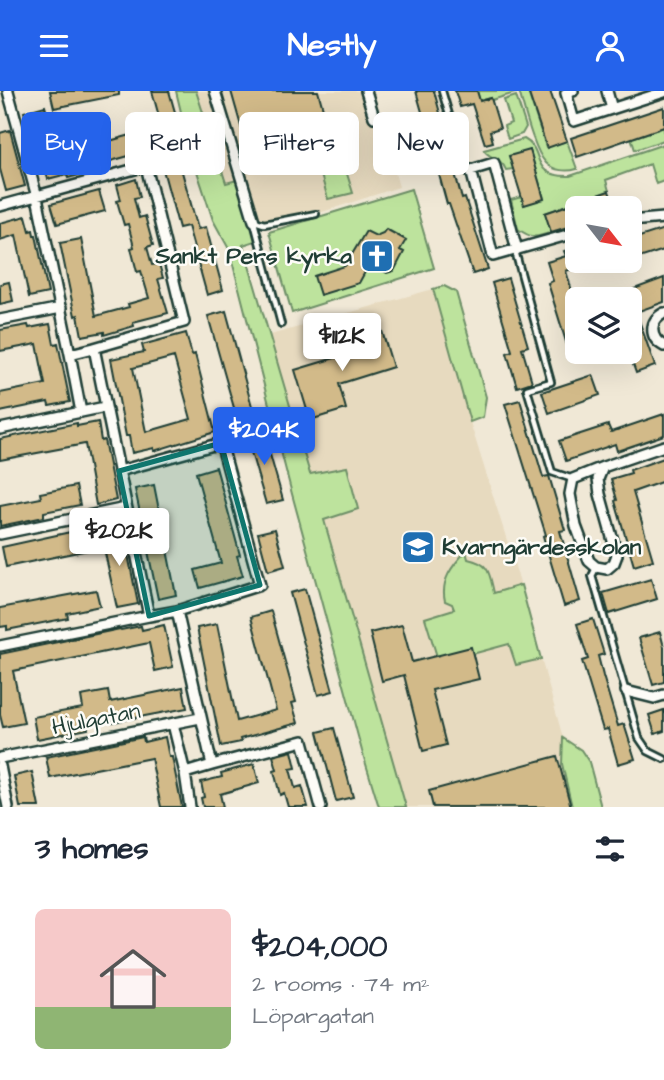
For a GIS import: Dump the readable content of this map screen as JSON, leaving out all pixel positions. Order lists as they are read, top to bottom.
{
  "streets": {
    "street": ["Hjulgatan"]
  },
  "places": {
    "church": ["Sankt Pers kyrka"],
    "school or university": ["Kvarngärdesskolan"]
  },
  "north": "bottom right",
  "page": {
    "header": "Nestly",
    "chip": [
      "Buy",
      "Rent",
      "Filters",
      "New"
    ],
    "price": ["$112K", "$204K", "$202K"],
    "heading": "3 homes",
    "list": [
      {
        "name": "$204,000",
        "note": "2 rooms · 74 m² · Löpargatan"
      }
    ]
  }
}
